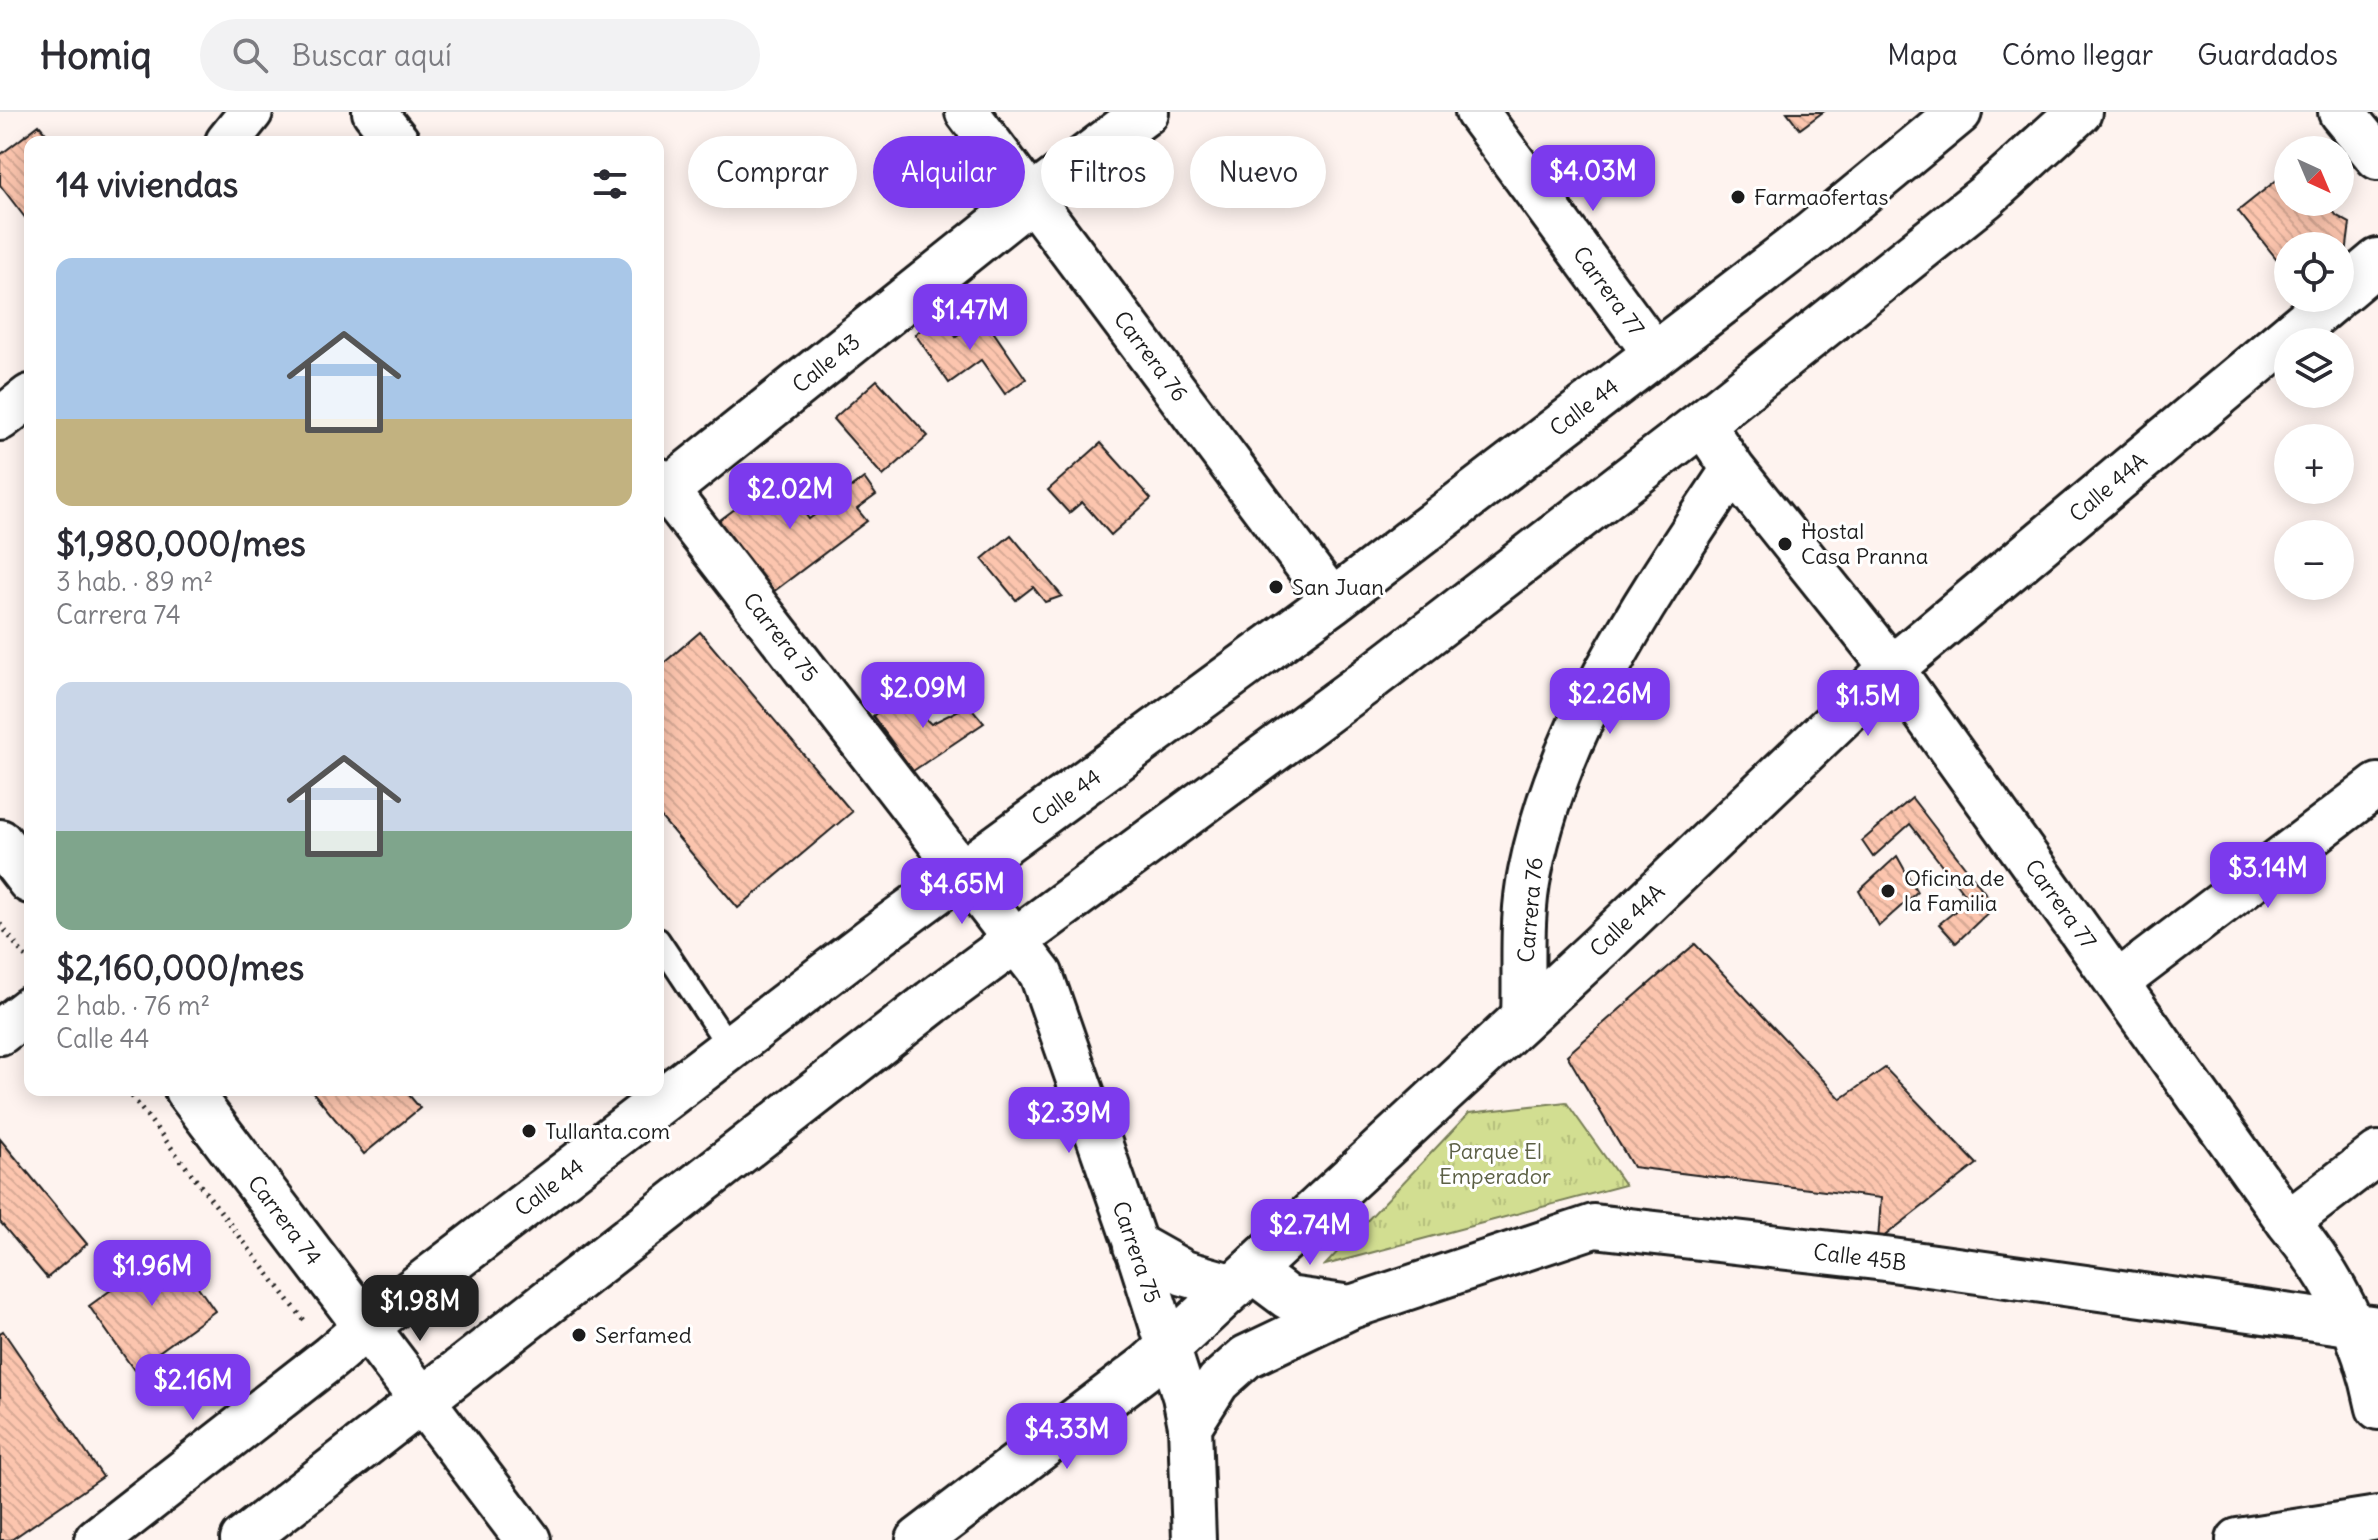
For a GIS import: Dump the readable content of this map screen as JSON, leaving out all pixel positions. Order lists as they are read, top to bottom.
{
  "streets": {
    "main road": [
      "Calle 43",
      "Calle 44",
      "Calle 44A",
      "Carrera 74"
    ],
    "street": [
      "Carrera 77",
      "Carrera 76",
      "Carrera 75",
      "Calle 45B"
    ]
  },
  "crossings": [
    ["Carrera 77", "Carrera 76"],
    ["Carrera 77", "Calle 44"],
    ["Carrera 77", "Calle 44A"],
    ["Carrera 77", "Calle 45B"],
    ["Carrera 76", "Calle 43"],
    ["Carrera 76", "Calle 44"],
    ["Carrera 76", "Calle 44A"],
    ["Calle 44", "Carrera 75"],
    ["Calle 44", "Carrera 74"],
    ["Calle 44A", "Carrera 75"],
    ["Calle 44A", "Calle 45B"],
    ["Carrera 75", "Calle 45B"]
  ],
  "parks": ["Parque El Emperador"],
  "places": [
    "Farmaofertas",
    "Hostal Casa Pranna",
    "San Juan",
    "Oficina de la Familia",
    "Tullanta.com",
    "Serfamed"
  ],
  "north": "bottom right",
  "page": {
    "header": "Homiq",
    "search": "Buscar aquí",
    "nav": ["Mapa", "Cómo llegar", "Guardados"],
    "map_buttons": ["+", "−"],
    "chip": [
      "Comprar",
      "Alquilar",
      "Filtros",
      "Nuevo"
    ],
    "heading": "14 viviendas",
    "price": [
      "$4.03M",
      "$1.47M",
      "$2.02M",
      "$2.09M",
      "$2.26M",
      "$1.5M",
      "$3.14M",
      "$4.65M",
      "$2.39M",
      "$2.74M",
      "$1.96M",
      "$1.98M",
      "$2.16M",
      "$4.33M"
    ],
    "list": [
      {
        "name": "$1,980,000/mes",
        "note": "3 hab. · 89 m² · Carrera 74"
      },
      {
        "name": "$2,160,000/mes",
        "note": "2 hab. · 76 m² · Calle 44"
      }
    ]
  }
}
